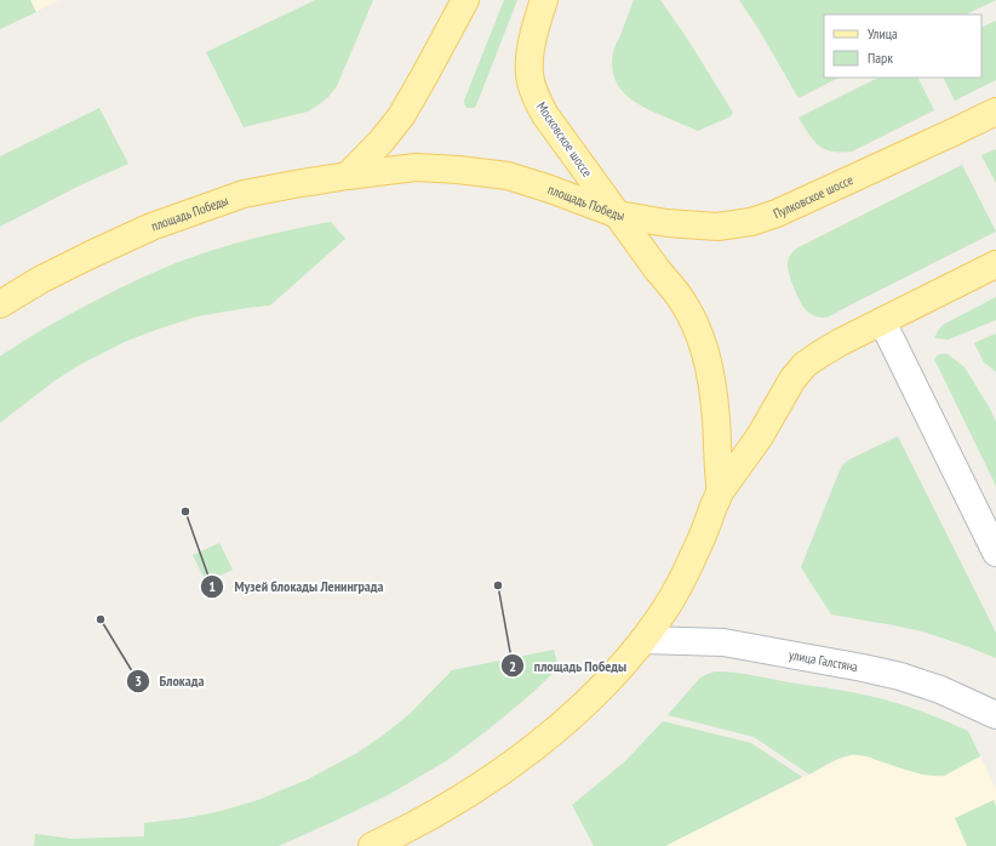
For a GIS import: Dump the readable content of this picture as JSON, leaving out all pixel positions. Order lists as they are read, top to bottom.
{
  "streets": {
    "main road": ["Московское шоссе", "Пулковское шоссе", "площадь Победы"],
    "street": ["улица Галстяна"]
  },
  "crossings": [
    ["Московское шоссе", "Пулковское шоссе"],
    ["Московское шоссе", "площадь Победы"],
    ["Пулковское шоссе", "площадь Победы"],
    ["площадь Победы", "улица Галстяна"]
  ],
  "places": ["Музей блокады Ленинграда", "площадь Победы", "Блокада"],
  "legend": ["Улица", "Парк"]
}
